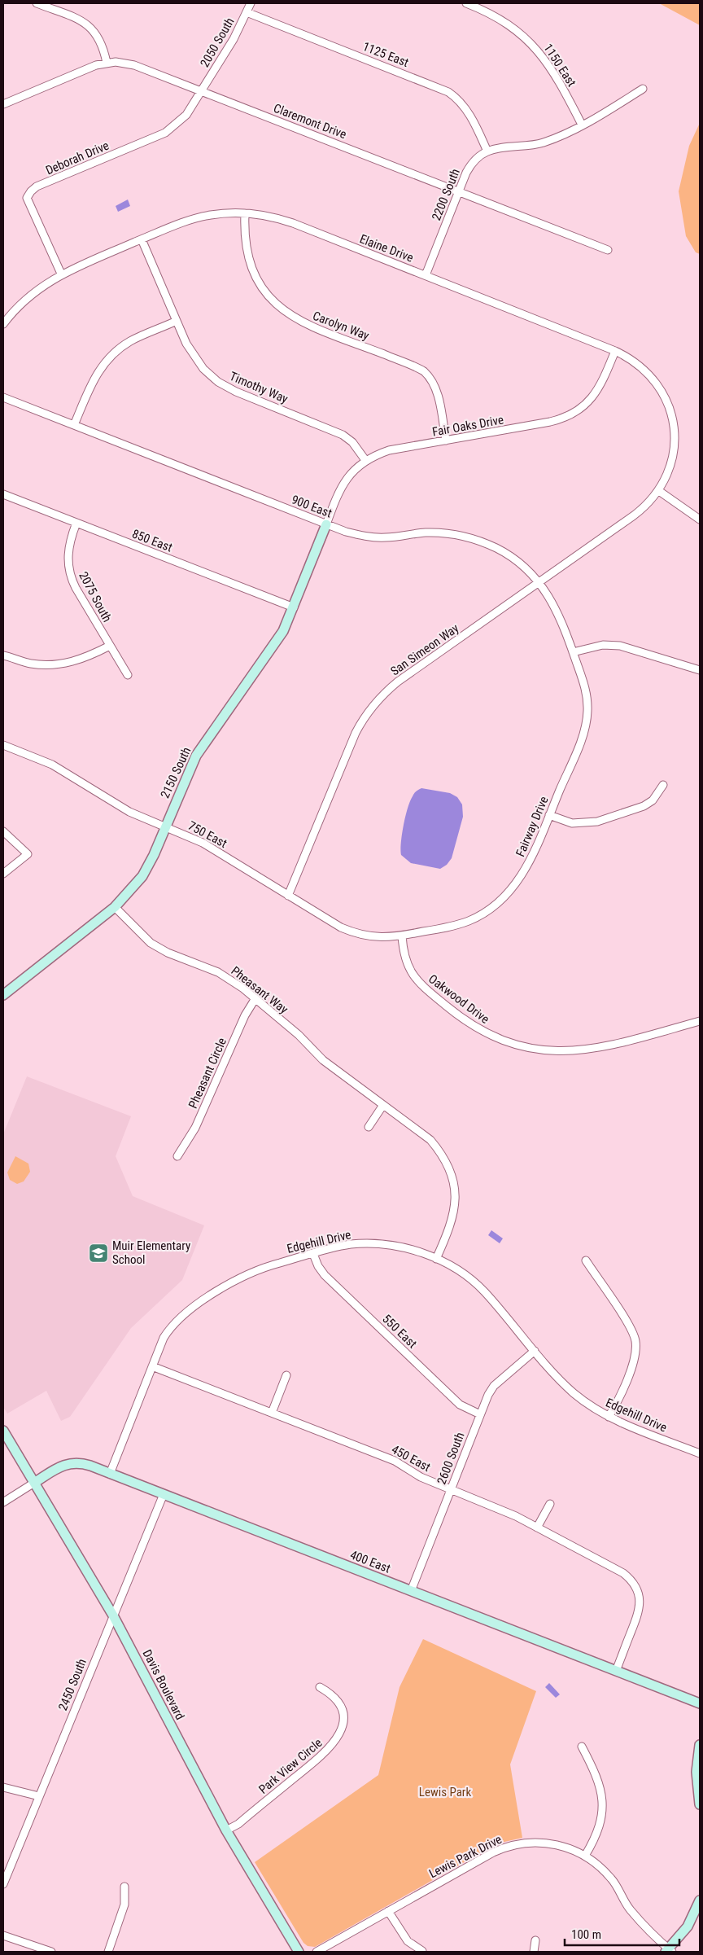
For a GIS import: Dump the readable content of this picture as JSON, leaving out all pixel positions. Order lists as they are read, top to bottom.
{
  "streets": {
    "street": [
      "2050 South",
      "1125 East",
      "1150 East",
      "Claremont Drive",
      "Deborah Drive",
      "2200 South",
      "Elaine Drive",
      "Carolyn Way",
      "Timothy Way",
      "Fair Oaks Drive",
      "900 East",
      "850 East",
      "2075 South",
      "San Simeon Way",
      "2150 South",
      "Fairway Drive",
      "750 East",
      "Pheasant Way",
      "Oakwood Drive",
      "Pheasant Circle",
      "Edgehill Drive",
      "550 East",
      "450 East",
      "2600 South",
      "400 East",
      "2450 South",
      "Davis Boulevard",
      "Park View Circle",
      "Lewis Park Drive"
    ]
  },
  "crossings": [
    ["2050 South", "1125 East"],
    ["2050 South", "Claremont Drive"],
    ["2050 South", "Deborah Drive"],
    ["1125 East", "2200 South"],
    ["Claremont Drive", "Deborah Drive"],
    ["Claremont Drive", "2200 South"],
    ["Deborah Drive", "Elaine Drive"],
    ["2200 South", "Elaine Drive"],
    ["Elaine Drive", "Carolyn Way"],
    ["Elaine Drive", "Timothy Way"],
    ["Elaine Drive", "Fair Oaks Drive"],
    ["Elaine Drive", "San Simeon Way"],
    ["Carolyn Way", "Fair Oaks Drive"],
    ["Timothy Way", "Fair Oaks Drive"],
    ["Fair Oaks Drive", "900 East"],
    ["Fair Oaks Drive", "2150 South"],
    ["900 East", "San Simeon Way"],
    ["900 East", "2150 South"],
    ["900 East", "Fairway Drive"],
    ["850 East", "2075 South"],
    ["850 East", "2150 South"],
    ["San Simeon Way", "750 East"],
    ["2150 South", "750 East"],
    ["2150 South", "Pheasant Way"],
    ["Fairway Drive", "750 East"],
    ["Fairway Drive", "Oakwood Drive"],
    ["750 East", "Oakwood Drive"],
    ["Pheasant Way", "Pheasant Circle"],
    ["Pheasant Way", "Edgehill Drive"],
    ["Edgehill Drive", "550 East"],
    ["Edgehill Drive", "450 East"],
    ["Edgehill Drive", "2600 South"],
    ["Edgehill Drive", "400 East"],
    ["550 East", "2600 South"],
    ["450 East", "2600 South"],
    ["450 East", "400 East"],
    ["2600 South", "400 East"],
    ["400 East", "2450 South"],
    ["400 East", "Davis Boulevard"],
    ["2450 South", "Davis Boulevard"],
    ["Davis Boulevard", "Park View Circle"]
  ],
  "parks": ["Lewis Park"],
  "places": {
    "school or university": ["Muir Elementary School"]
  },
  "scale_bar": "100 m"
}
